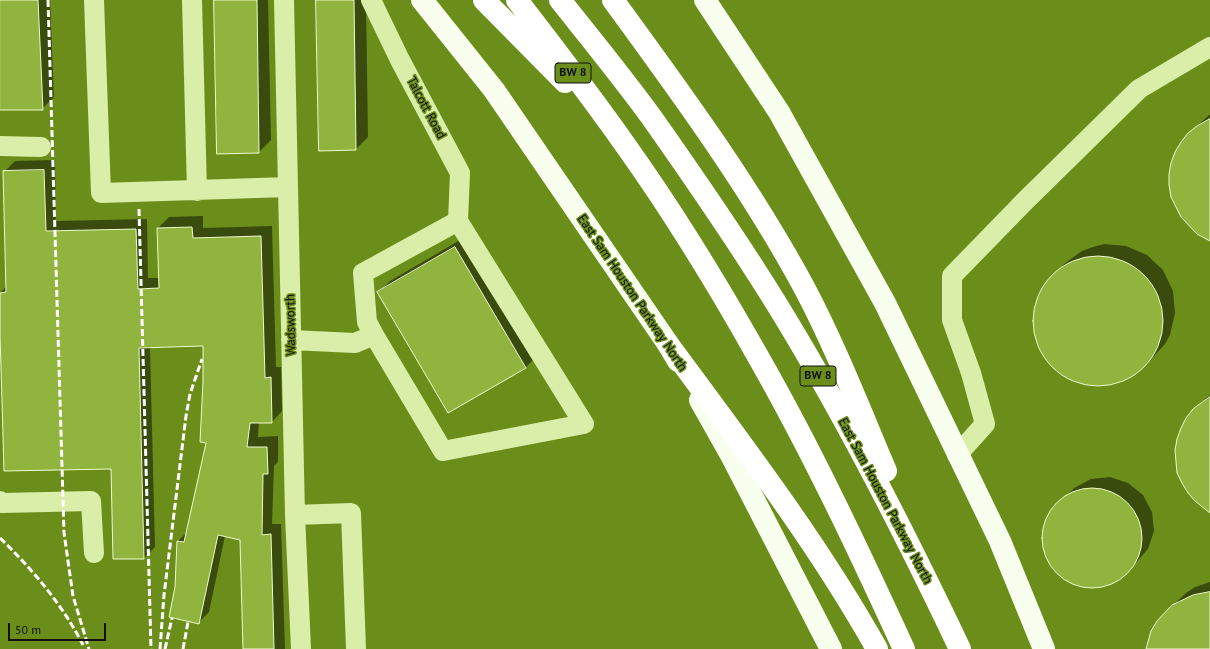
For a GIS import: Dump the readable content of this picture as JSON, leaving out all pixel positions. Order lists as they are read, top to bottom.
{
  "streets": {
    "highway": ["BW 8", "East Sam Houston Parkway North"],
    "lane": ["Talcott Road", "Wadsworth"]
  },
  "scale_bar": "50 m"
}
